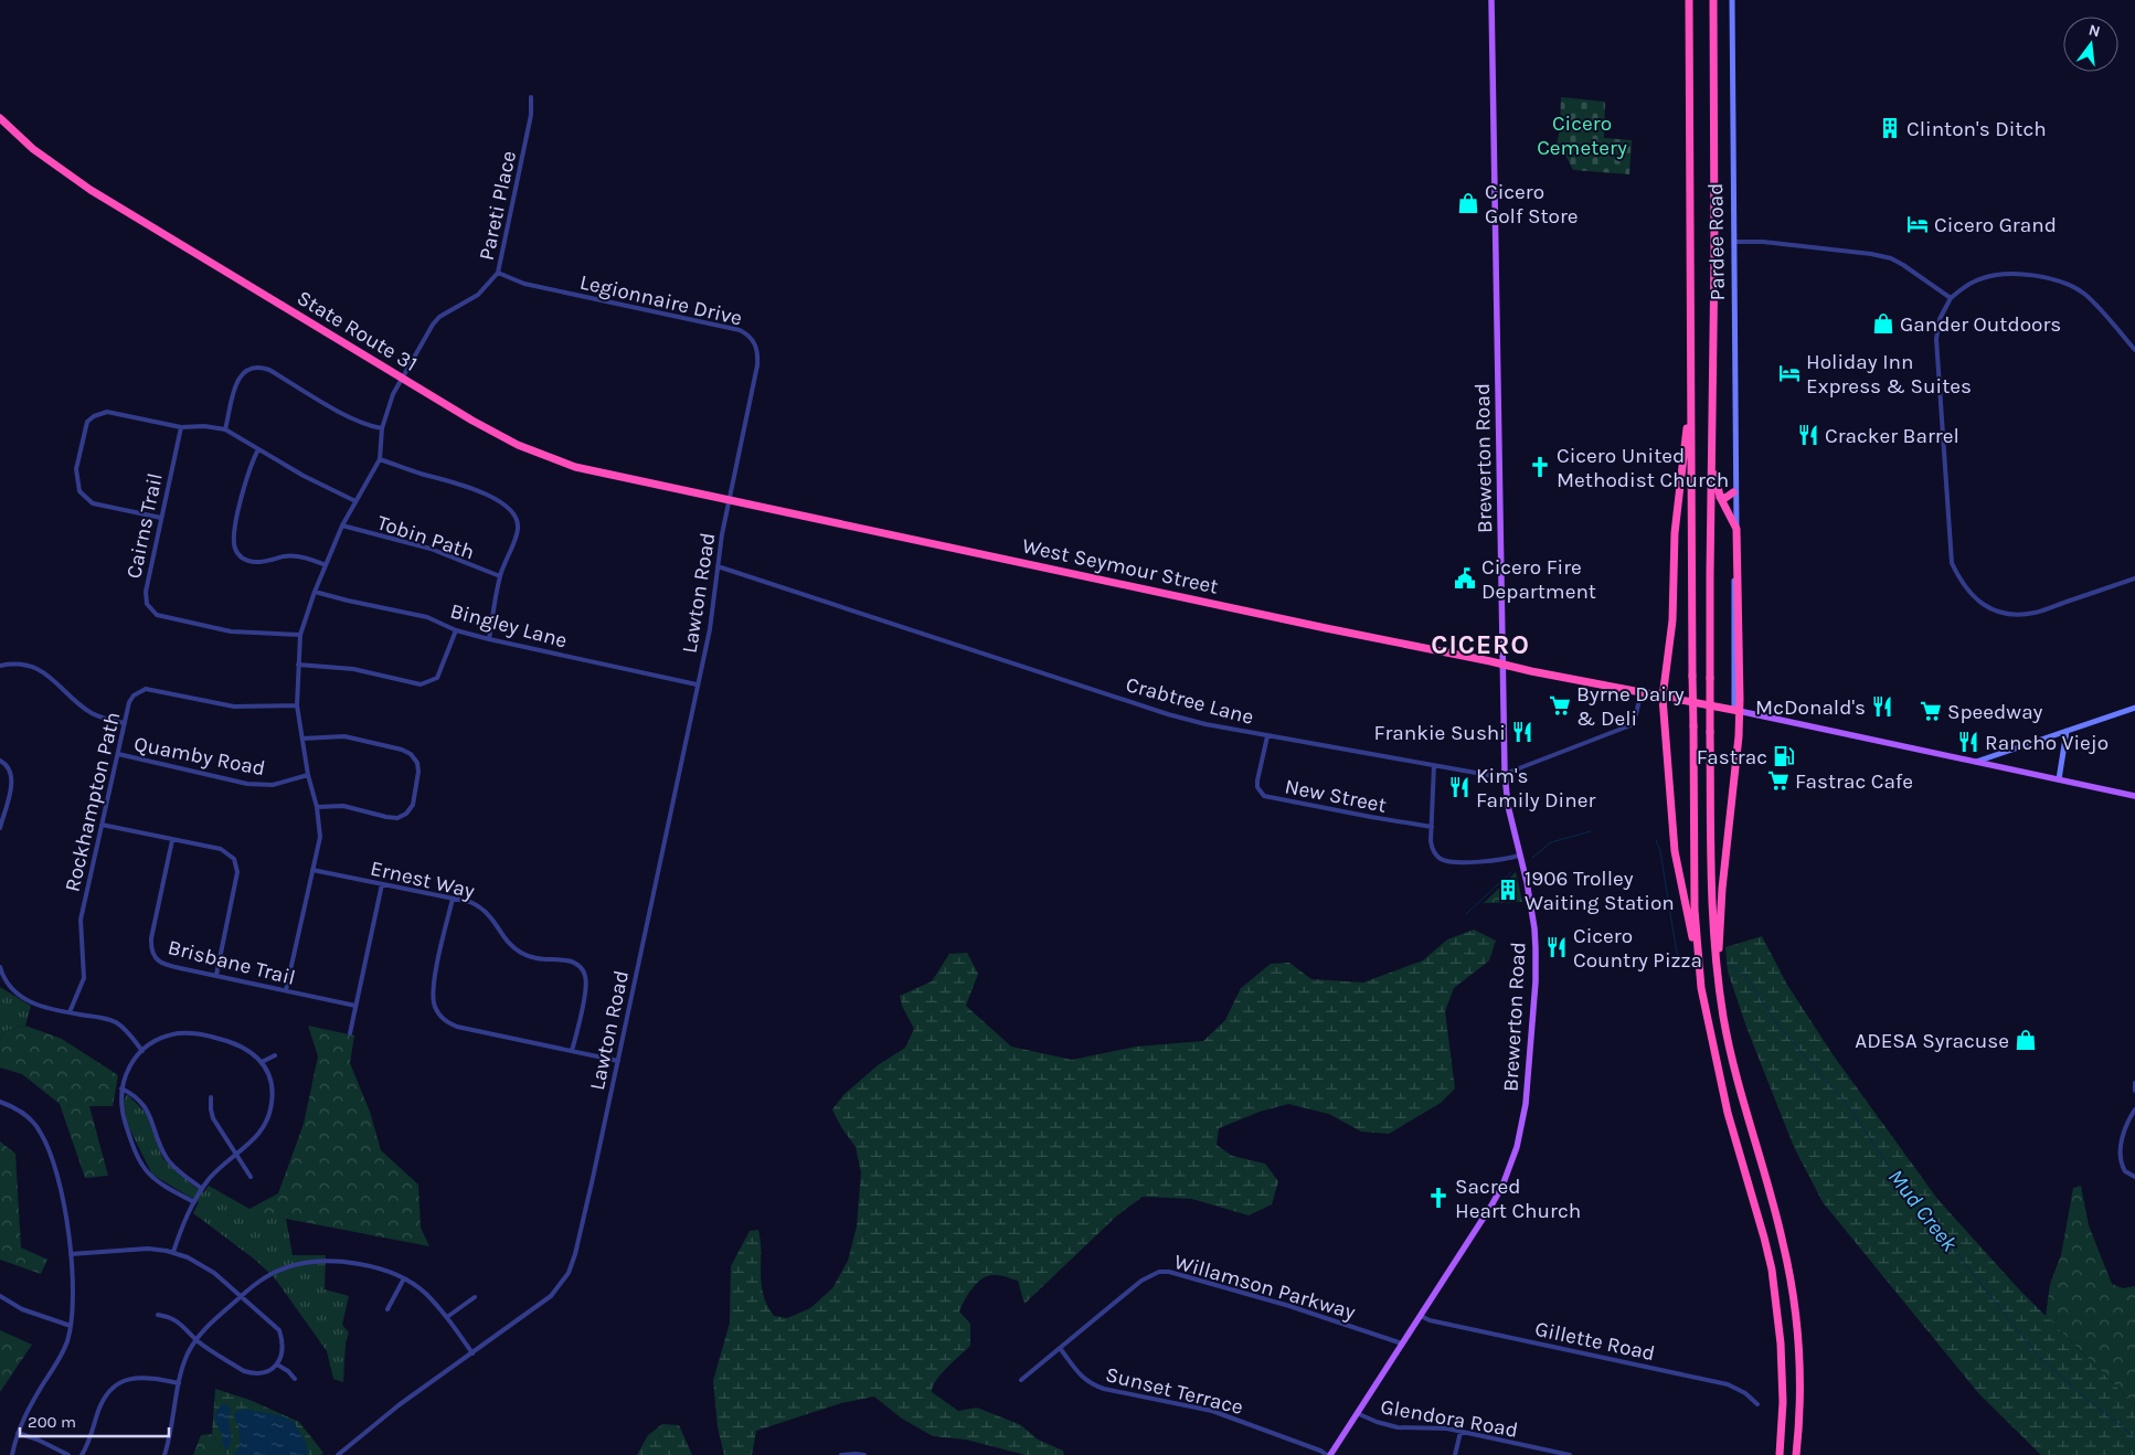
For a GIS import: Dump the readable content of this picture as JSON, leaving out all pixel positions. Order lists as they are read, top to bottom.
{
  "streets": {
    "highway": ["Pardee Road", "State Route 31", "West Seymour Street"],
    "main road": ["Brewerton Road"],
    "street": [
      "Pareti Place",
      "Legionnaire Drive",
      "Cairns Trail",
      "Tobin Path",
      "Lawton Road",
      "Bingley Lane",
      "Crabtree Lane",
      "Quamby Road",
      "New Street",
      "Rockhampton Path",
      "Ernest Way",
      "Brisbane Trail",
      "Willamson Parkway",
      "Gillette Road",
      "Sunset Terrace",
      "Glendora Road"
    ]
  },
  "crossings": [
    ["Pareti Place", "Legionnaire Drive"],
    ["Pareti Place", "State Route 31"],
    ["Pardee Road", "West Seymour Street"],
    ["Legionnaire Drive", "State Route 31"],
    ["Legionnaire Drive", "West Seymour Street"],
    ["Legionnaire Drive", "Lawton Road"],
    ["State Route 31", "West Seymour Street"],
    ["State Route 31", "Lawton Road"],
    ["Brewerton Road", "West Seymour Street"],
    ["Brewerton Road", "Crabtree Lane"],
    ["Brewerton Road", "Willamson Parkway"],
    ["Brewerton Road", "Gillette Road"],
    ["Brewerton Road", "Sunset Terrace"],
    ["Brewerton Road", "Glendora Road"],
    ["West Seymour Street", "Lawton Road"],
    ["West Seymour Street", "Crabtree Lane"],
    ["Lawton Road", "Bingley Lane"],
    ["Lawton Road", "Crabtree Lane"],
    ["Crabtree Lane", "New Street"],
    ["Quamby Road", "Rockhampton Path"],
    ["Willamson Parkway", "Sunset Terrace"]
  ],
  "districts": ["CICERO"],
  "water": ["Mud Creek"],
  "parks": ["Cicero Cemetery"],
  "places": {
    "building": ["Clinton's Ditch", "1906 Trolley Waiting Station"],
    "shop": ["Cicero Golf Store", "Gander Outdoors", "ADESA Syracuse"],
    "hotel": ["Cicero Grand", "Holiday Inn Express & Suites"],
    "restaurant": [
      "Cracker Barrel",
      "McDonald's",
      "Frankie Sushi",
      "Rancho Viejo",
      "Kim's Family Diner",
      "Cicero Country Pizza"
    ],
    "church": ["Cicero United Methodist Church", "Sacred Heart Church"],
    "public building": ["Cicero Fire Department"],
    "supermarket": ["Byrne Dairy & Deli", "Speedway", "Fastrac Cafe"],
    "fuel station": ["Fastrac"]
  },
  "scale_bar": "200 m",
  "north": "top"
}
